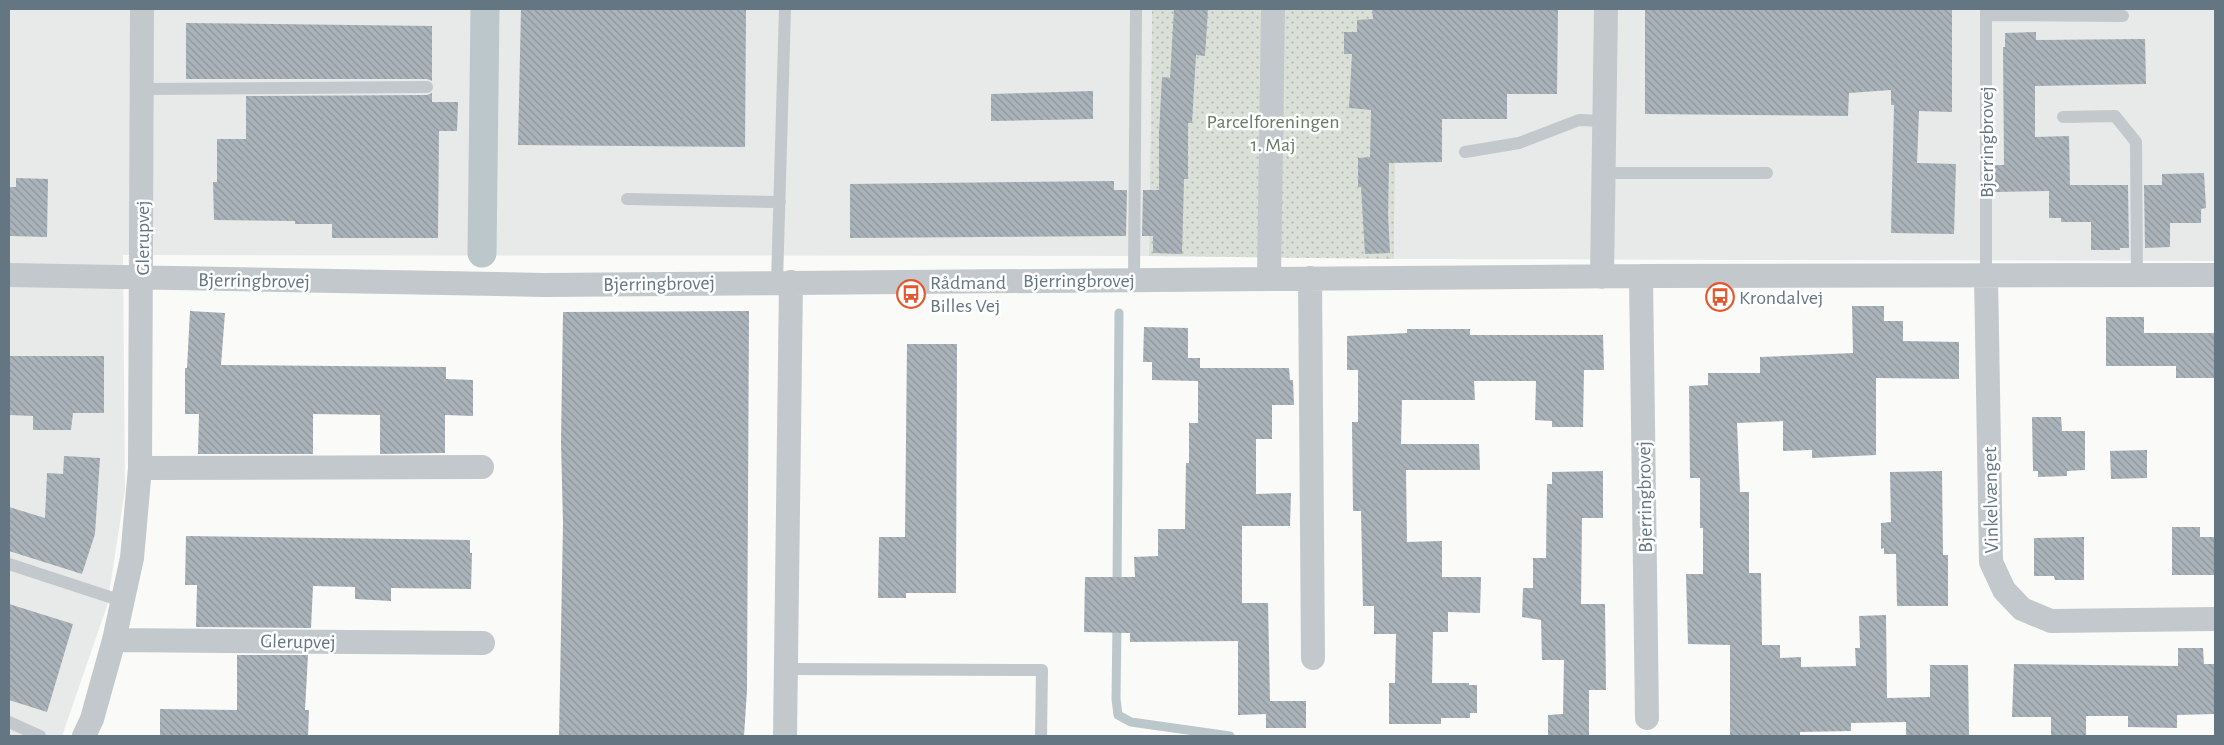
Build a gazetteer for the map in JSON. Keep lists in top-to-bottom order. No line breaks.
{"streets":{"street":["Bjerringbrovej","Glerupvej","Vinkelvænget"]},"crossings":[["Bjerringbrovej","Glerupvej"],["Bjerringbrovej","Vinkelvænget"]],"parks":["Parcelforeningen 1. Maj"],"places":{"bus stop":["Rådmand Billes Vej","Krondalvej"]}}
